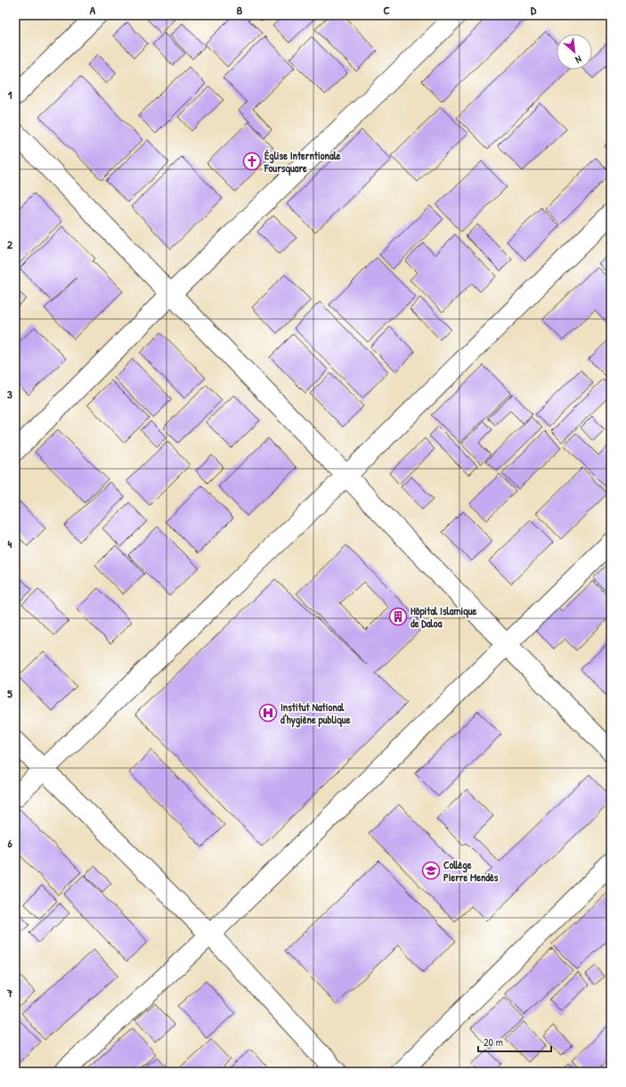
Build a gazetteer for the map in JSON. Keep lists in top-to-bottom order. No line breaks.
{"places":{"church":["Église Interntionale Foursquare"],"building":["Hôpital Islamique de Daloa"],"hospital":["Institut National d'hygiène publique"],"school or university":["Collège Pierre Mendès"]},"scale_bar":"20 m","north":"bottom right","grid":{"columns":["A","B","C","D"],"rows":["1","2","3","4","5","6","7"]}}
